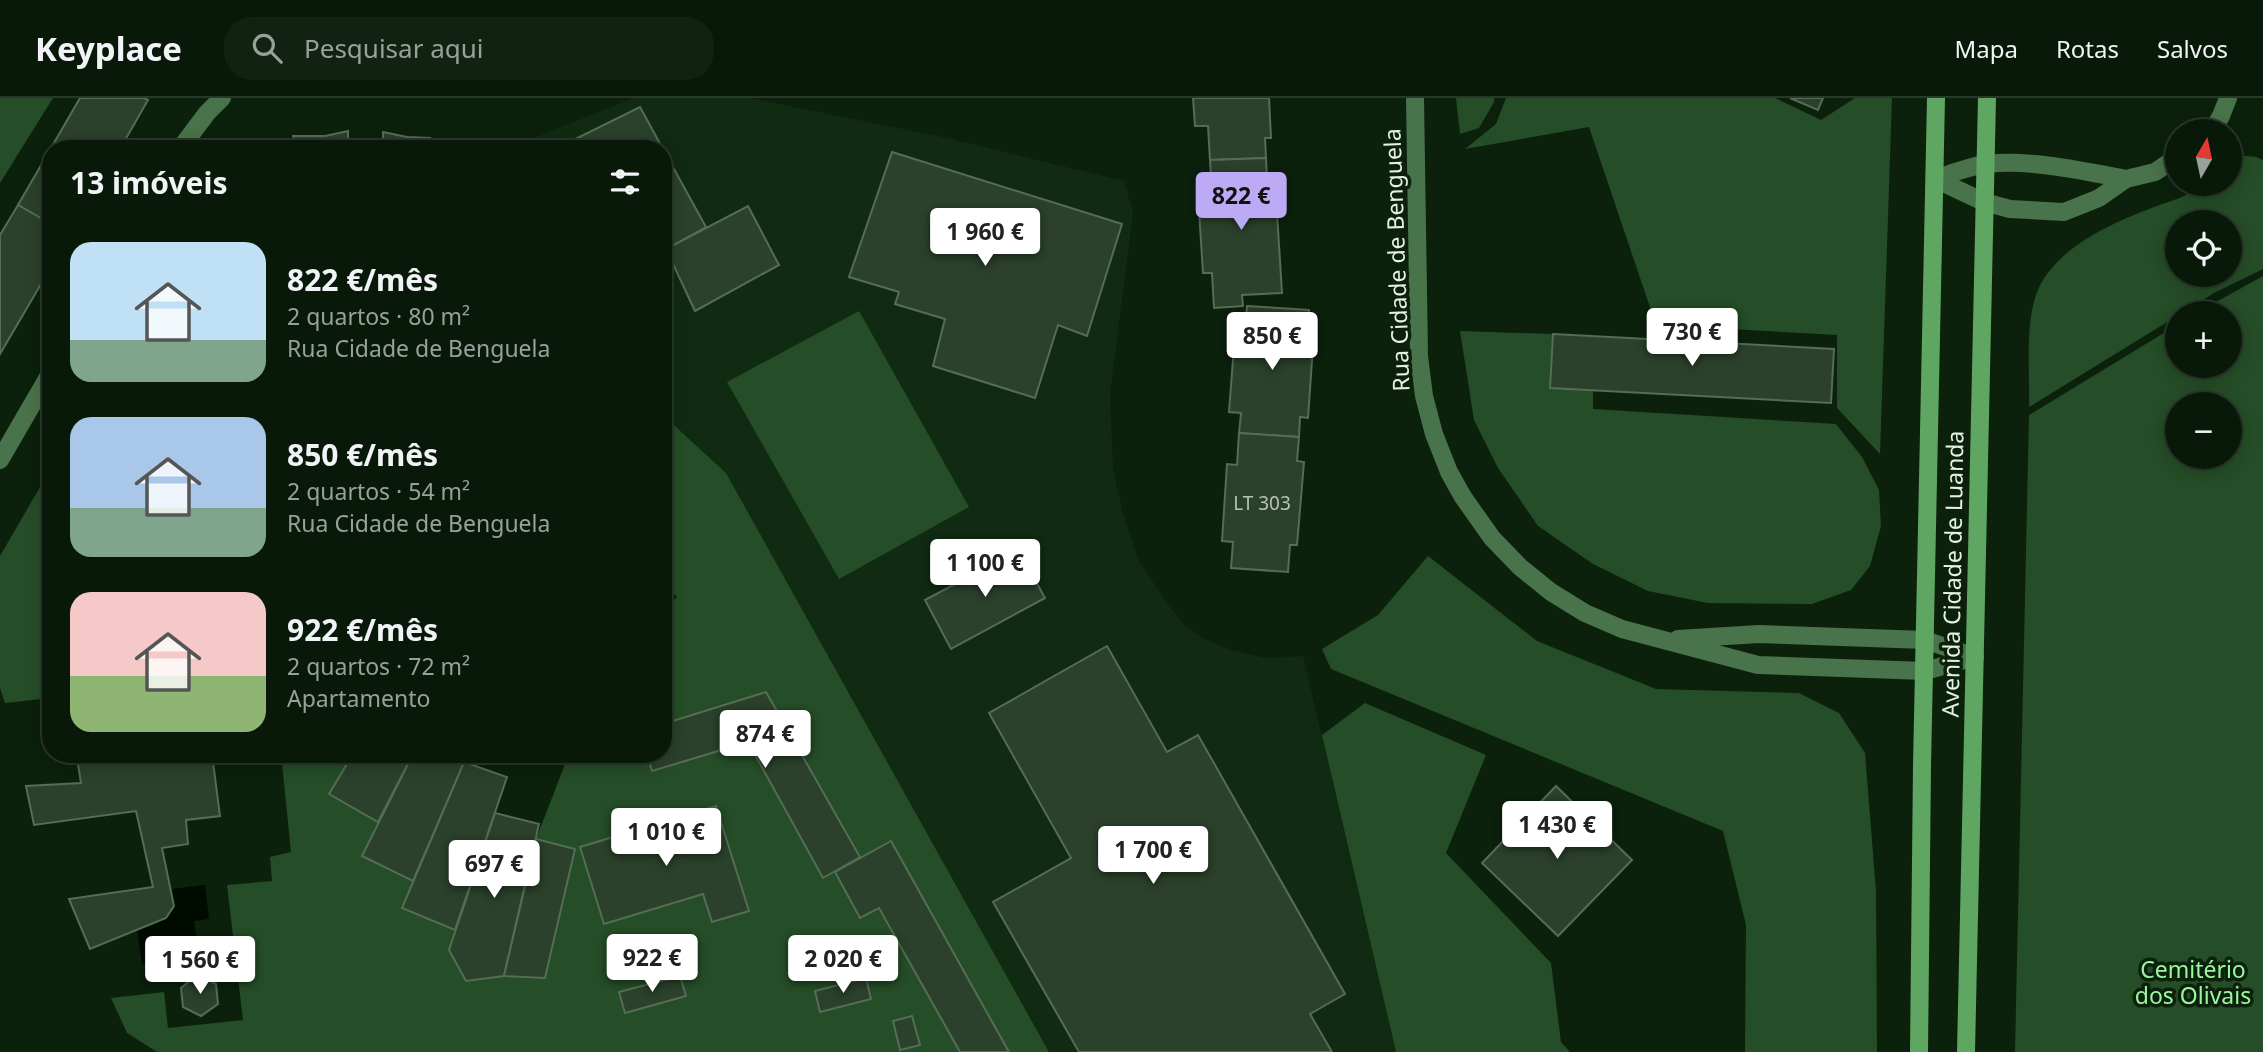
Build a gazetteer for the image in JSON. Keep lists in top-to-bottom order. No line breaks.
{"streets":{"main road":["Avenida Cidade de Luanda"],"street":["Rua Cidade de Benguela"]},"crossings":[["Rua Cidade de Benguela","Avenida Cidade de Luanda"]],"parks":["Cemitério dos Olivais"],"house_numbers":["LT 303"],"north":"top","page":{"header":"Keyplace","search":"Pesquisar aqui","nav":["Mapa","Rotas","Salvos"],"map_buttons":["+","−"],"heading":"13 imóveis","price":["822 €","1 960 €","730 €","850 €","1 100 €","874 €","1 430 €","1 010 €","1 700 €","697 €","922 €","2 020 €","1 560 €"],"list":[{"name":"822 €/mês","note":"2 quartos · 80 m² · Rua Cidade de Benguela"},{"name":"850 €/mês","note":"2 quartos · 54 m² · Rua Cidade de Benguela"},{"name":"922 €/mês","note":"2 quartos · 72 m² · Apartamento"}]}}
